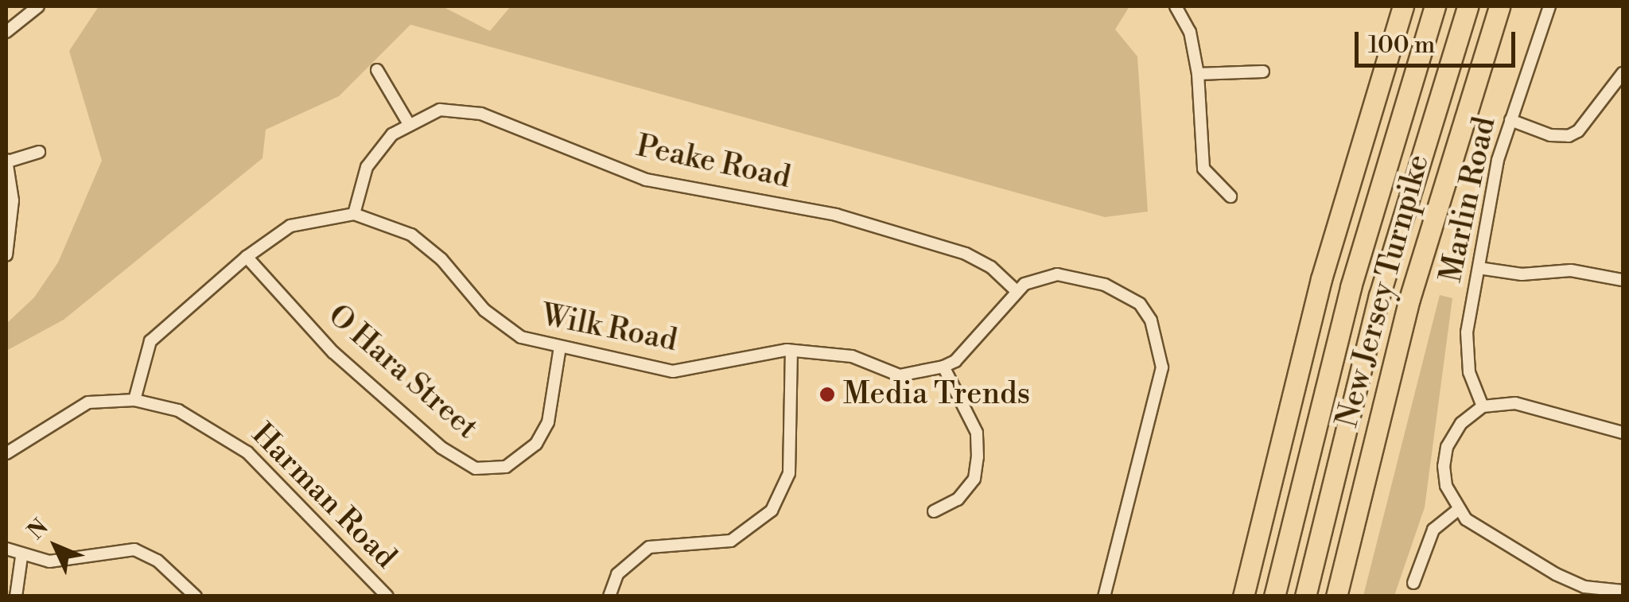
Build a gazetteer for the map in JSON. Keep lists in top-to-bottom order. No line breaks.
{"streets":{"highway":["New Jersey Turnpike"],"street":["Peake Road","Marlin Road","Wilk Road","O Hara Street","Harman Road"]},"crossings":[["Peake Road","Wilk Road"],["Wilk Road","O Hara Street"]],"places":["Media Trends"],"scale_bar":"100 m","north":"top left"}
